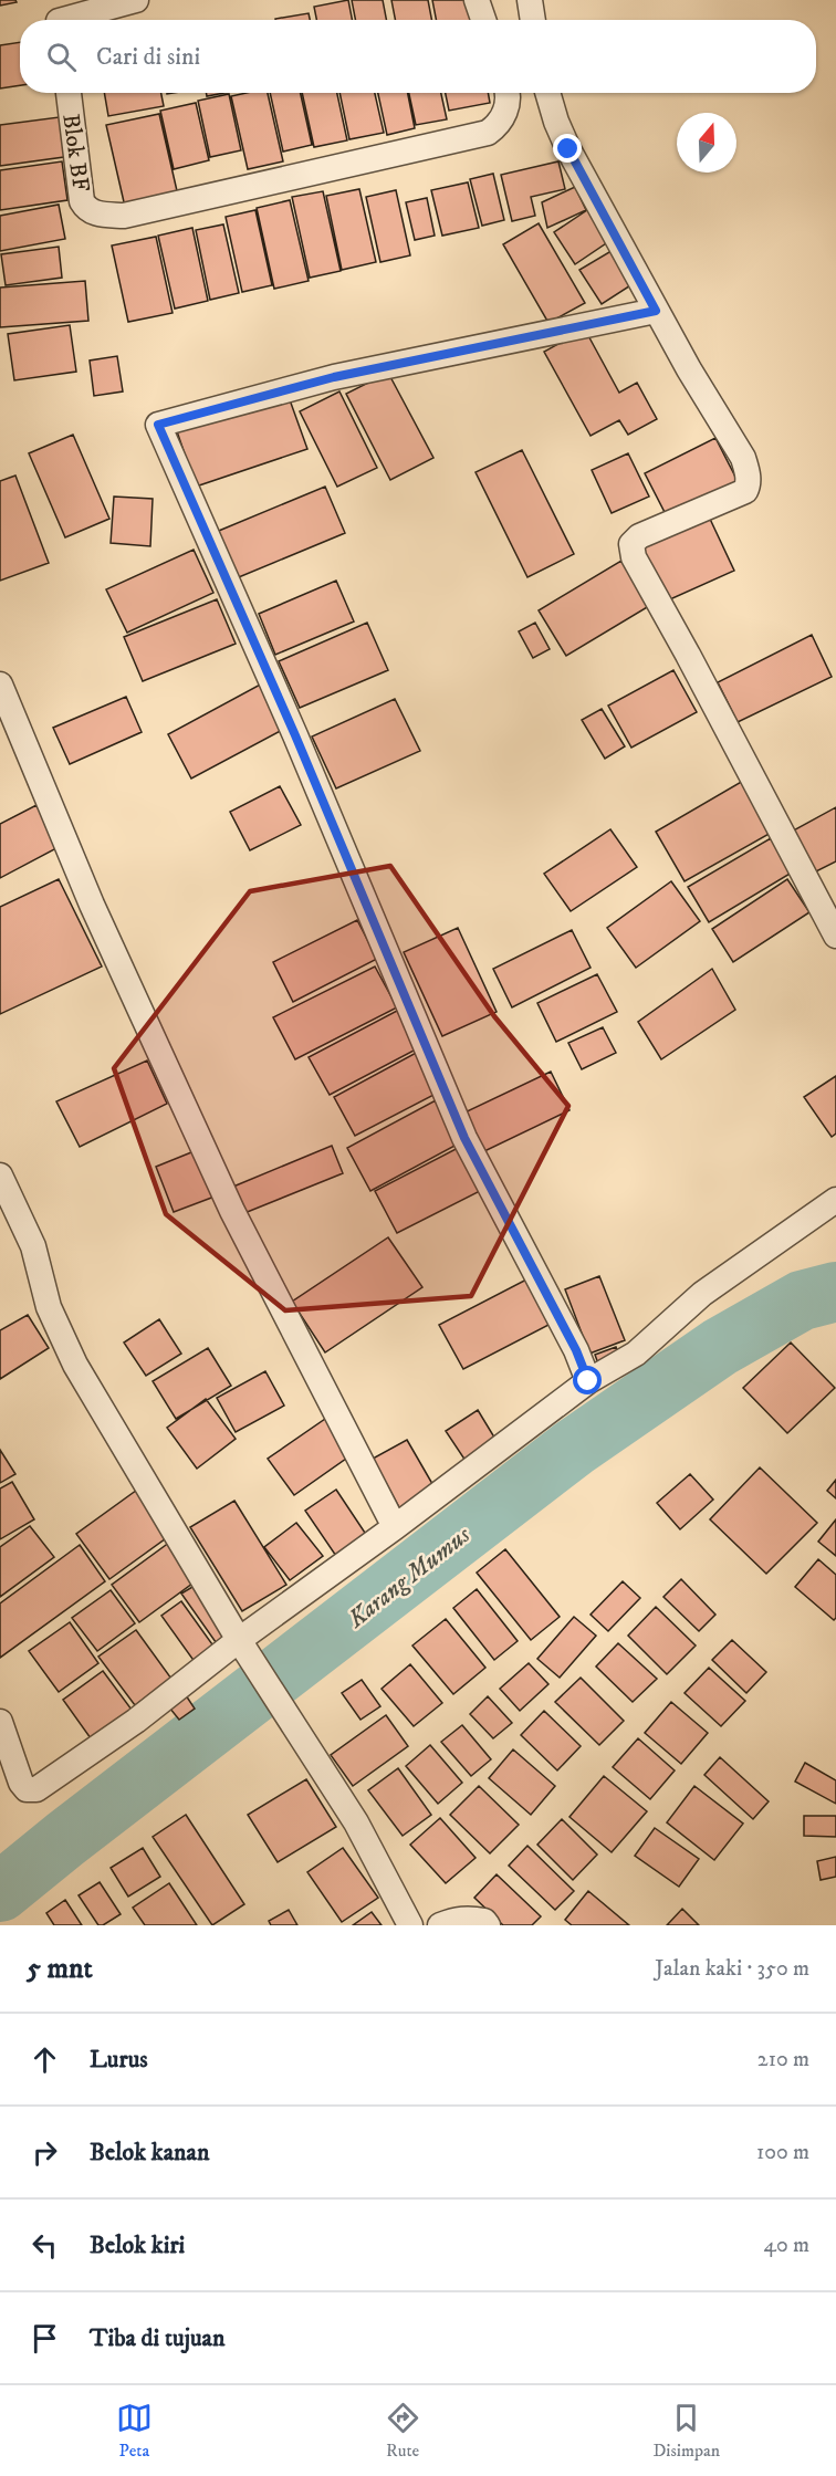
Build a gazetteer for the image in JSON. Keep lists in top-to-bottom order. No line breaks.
{"streets":{"street":["Blok BF"]},"water":["Karang Mumus"],"north":"top","page":{"search":"Cari di sini","heading":["5 mnt","Jalan kaki · 350 m"],"list":[["Lurus","210 m"],["Belok kanan","100 m"],["Belok kiri","40 m"],"Tiba di tujuan"],"nav":["Peta","Rute","Disimpan"]}}
